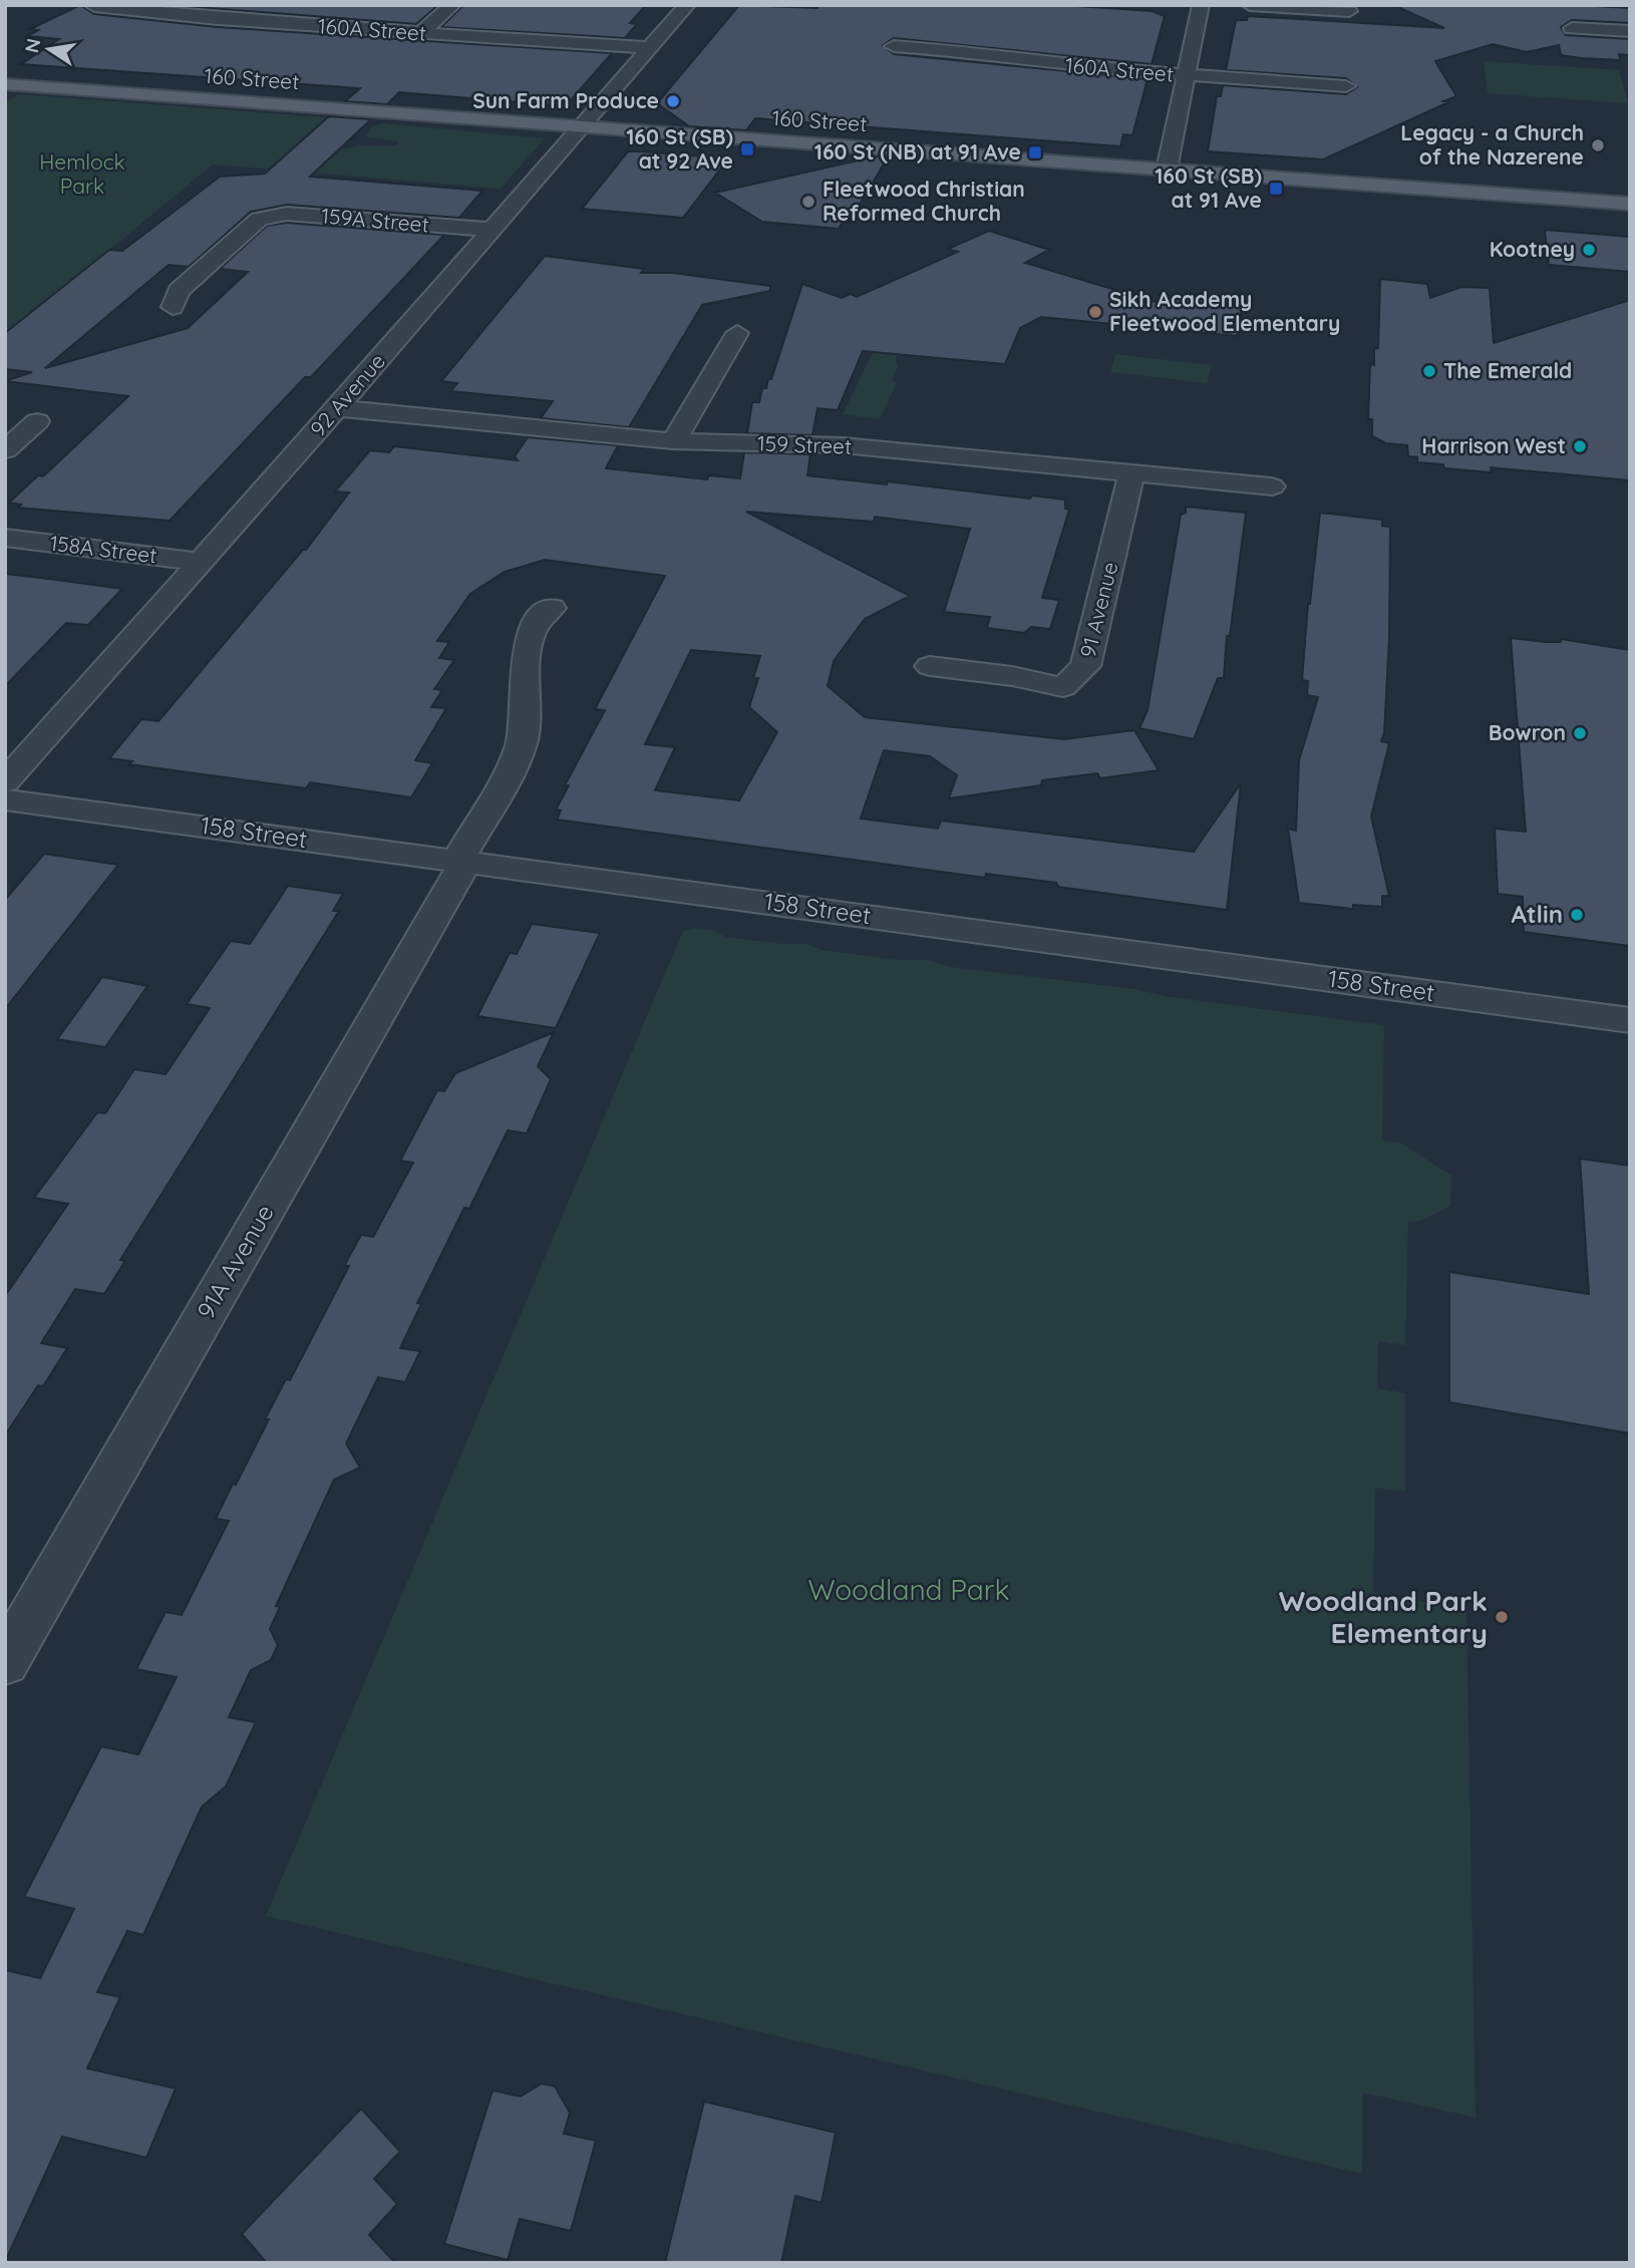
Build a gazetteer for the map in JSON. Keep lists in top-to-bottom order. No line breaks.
{"streets":{"main road":["160 Street"],"street":["160A Street","159A Street","92 Avenue","159 Street","158A Street","91 Avenue","158 Street","91A Avenue"]},"crossings":[["160A Street","92 Avenue"],["160 Street","92 Avenue"],["159A Street","92 Avenue"],["92 Avenue","159 Street"],["92 Avenue","158A Street"],["159 Street","91 Avenue"],["158 Street","91A Avenue"]],"parks":["Hemlock Park","Woodland Park"],"places":{"other":["Sun Farm Produce","Legacy - a Church of the Nazerene","Fleetwood Christian Reformed Church","Kootney","Sikh Academy Fleetwood Elementary","The Emerald","Harrison West","Bowron","Atlin","Woodland Park Elementary"],"transit":["160 St (SB) at 92 Ave","160 St (NB) at 91 Ave","160 St (SB) at 91 Ave"]},"north":"left"}
